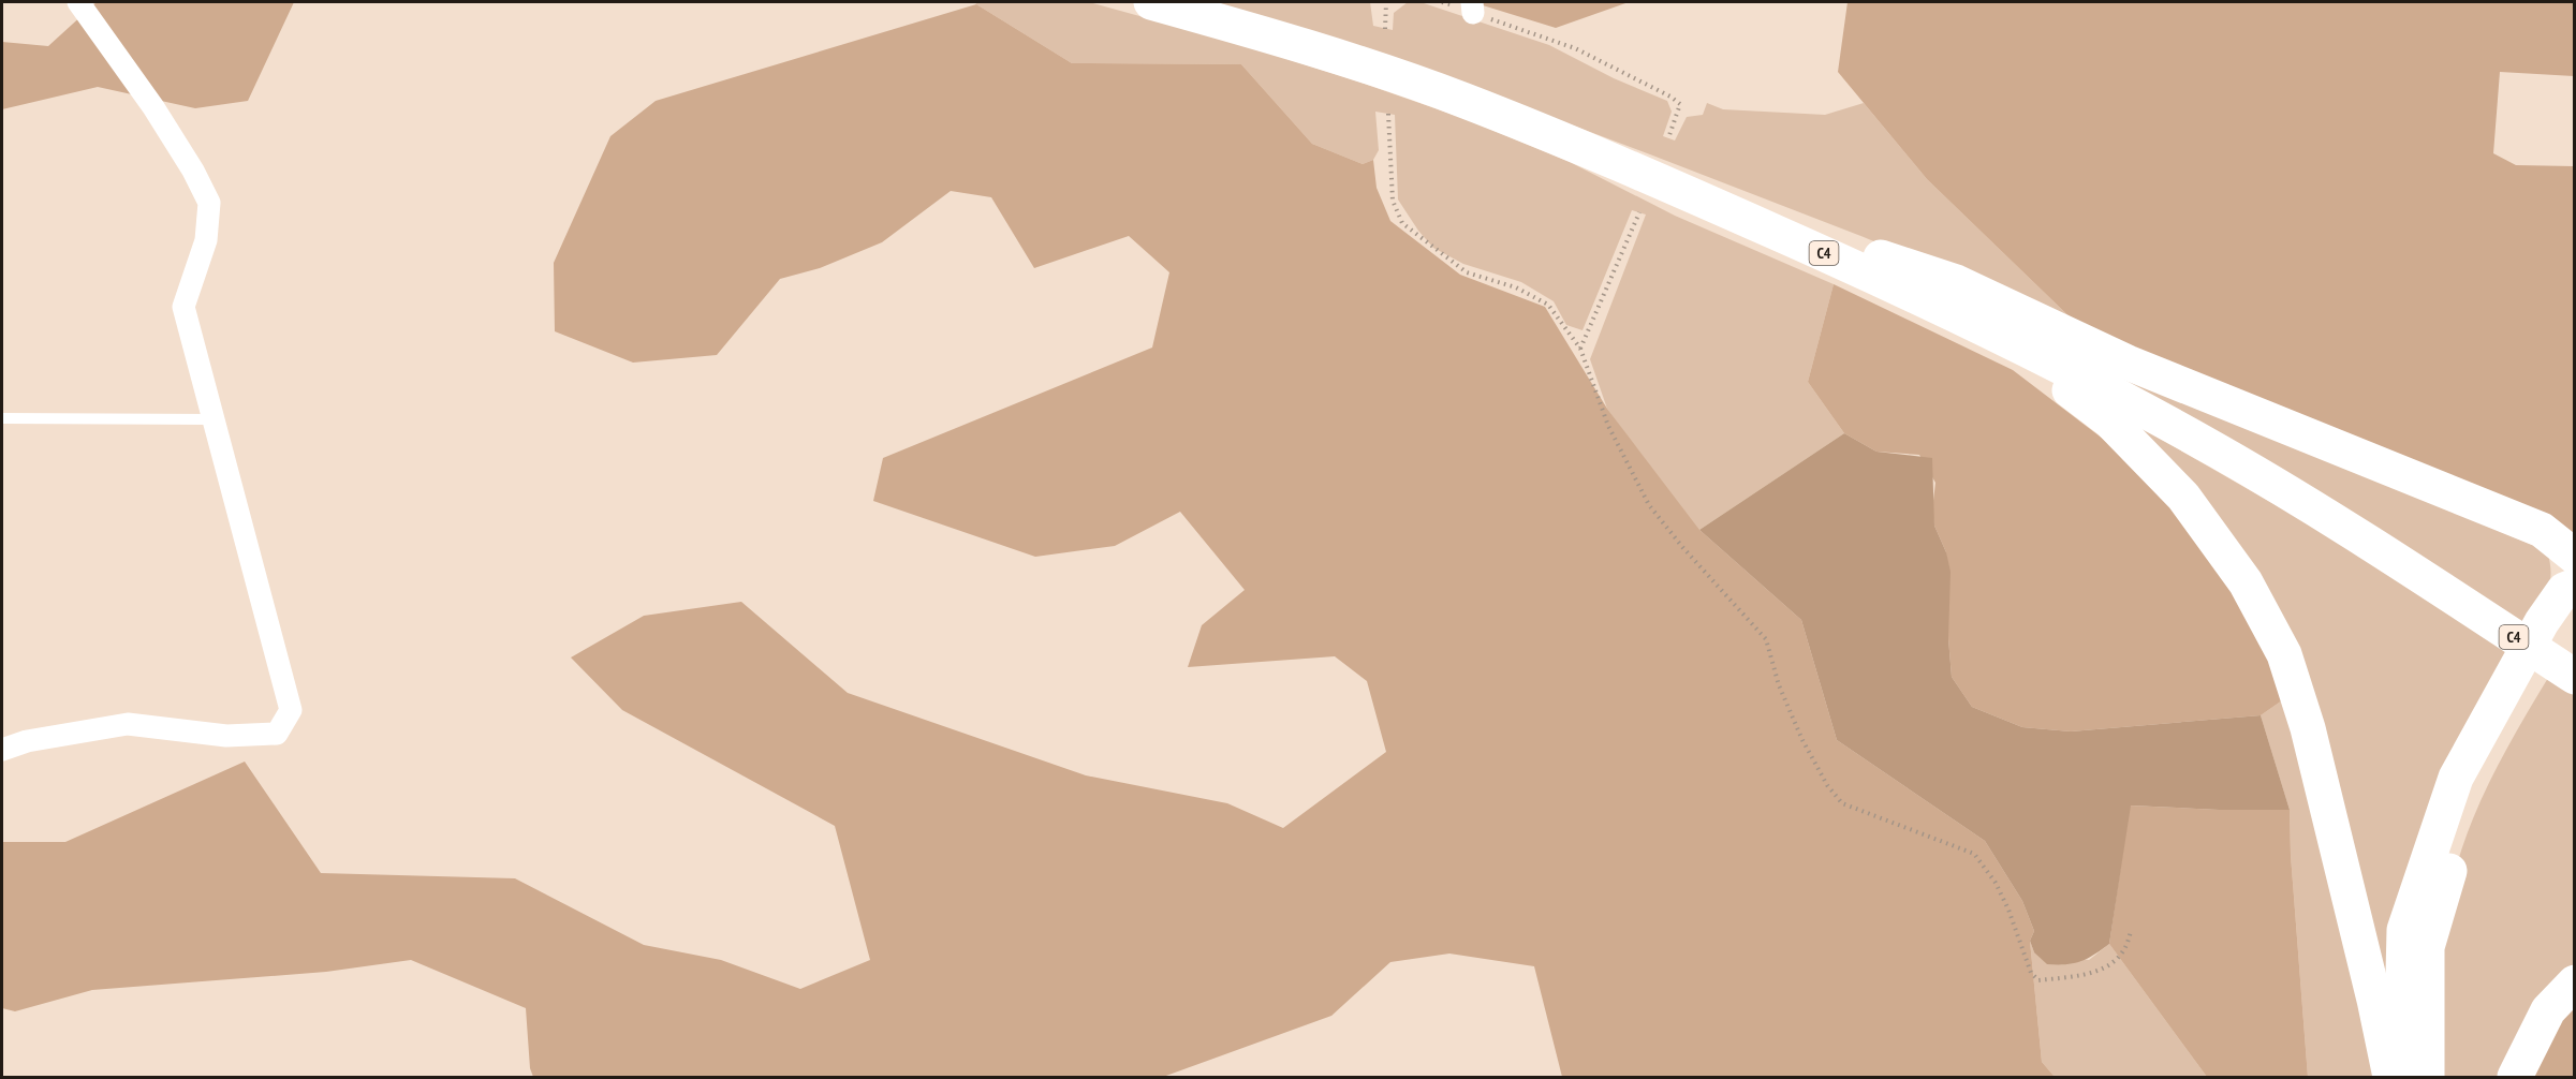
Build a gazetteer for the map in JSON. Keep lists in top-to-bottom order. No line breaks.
{"streets":{"highway":["C4"]}}
